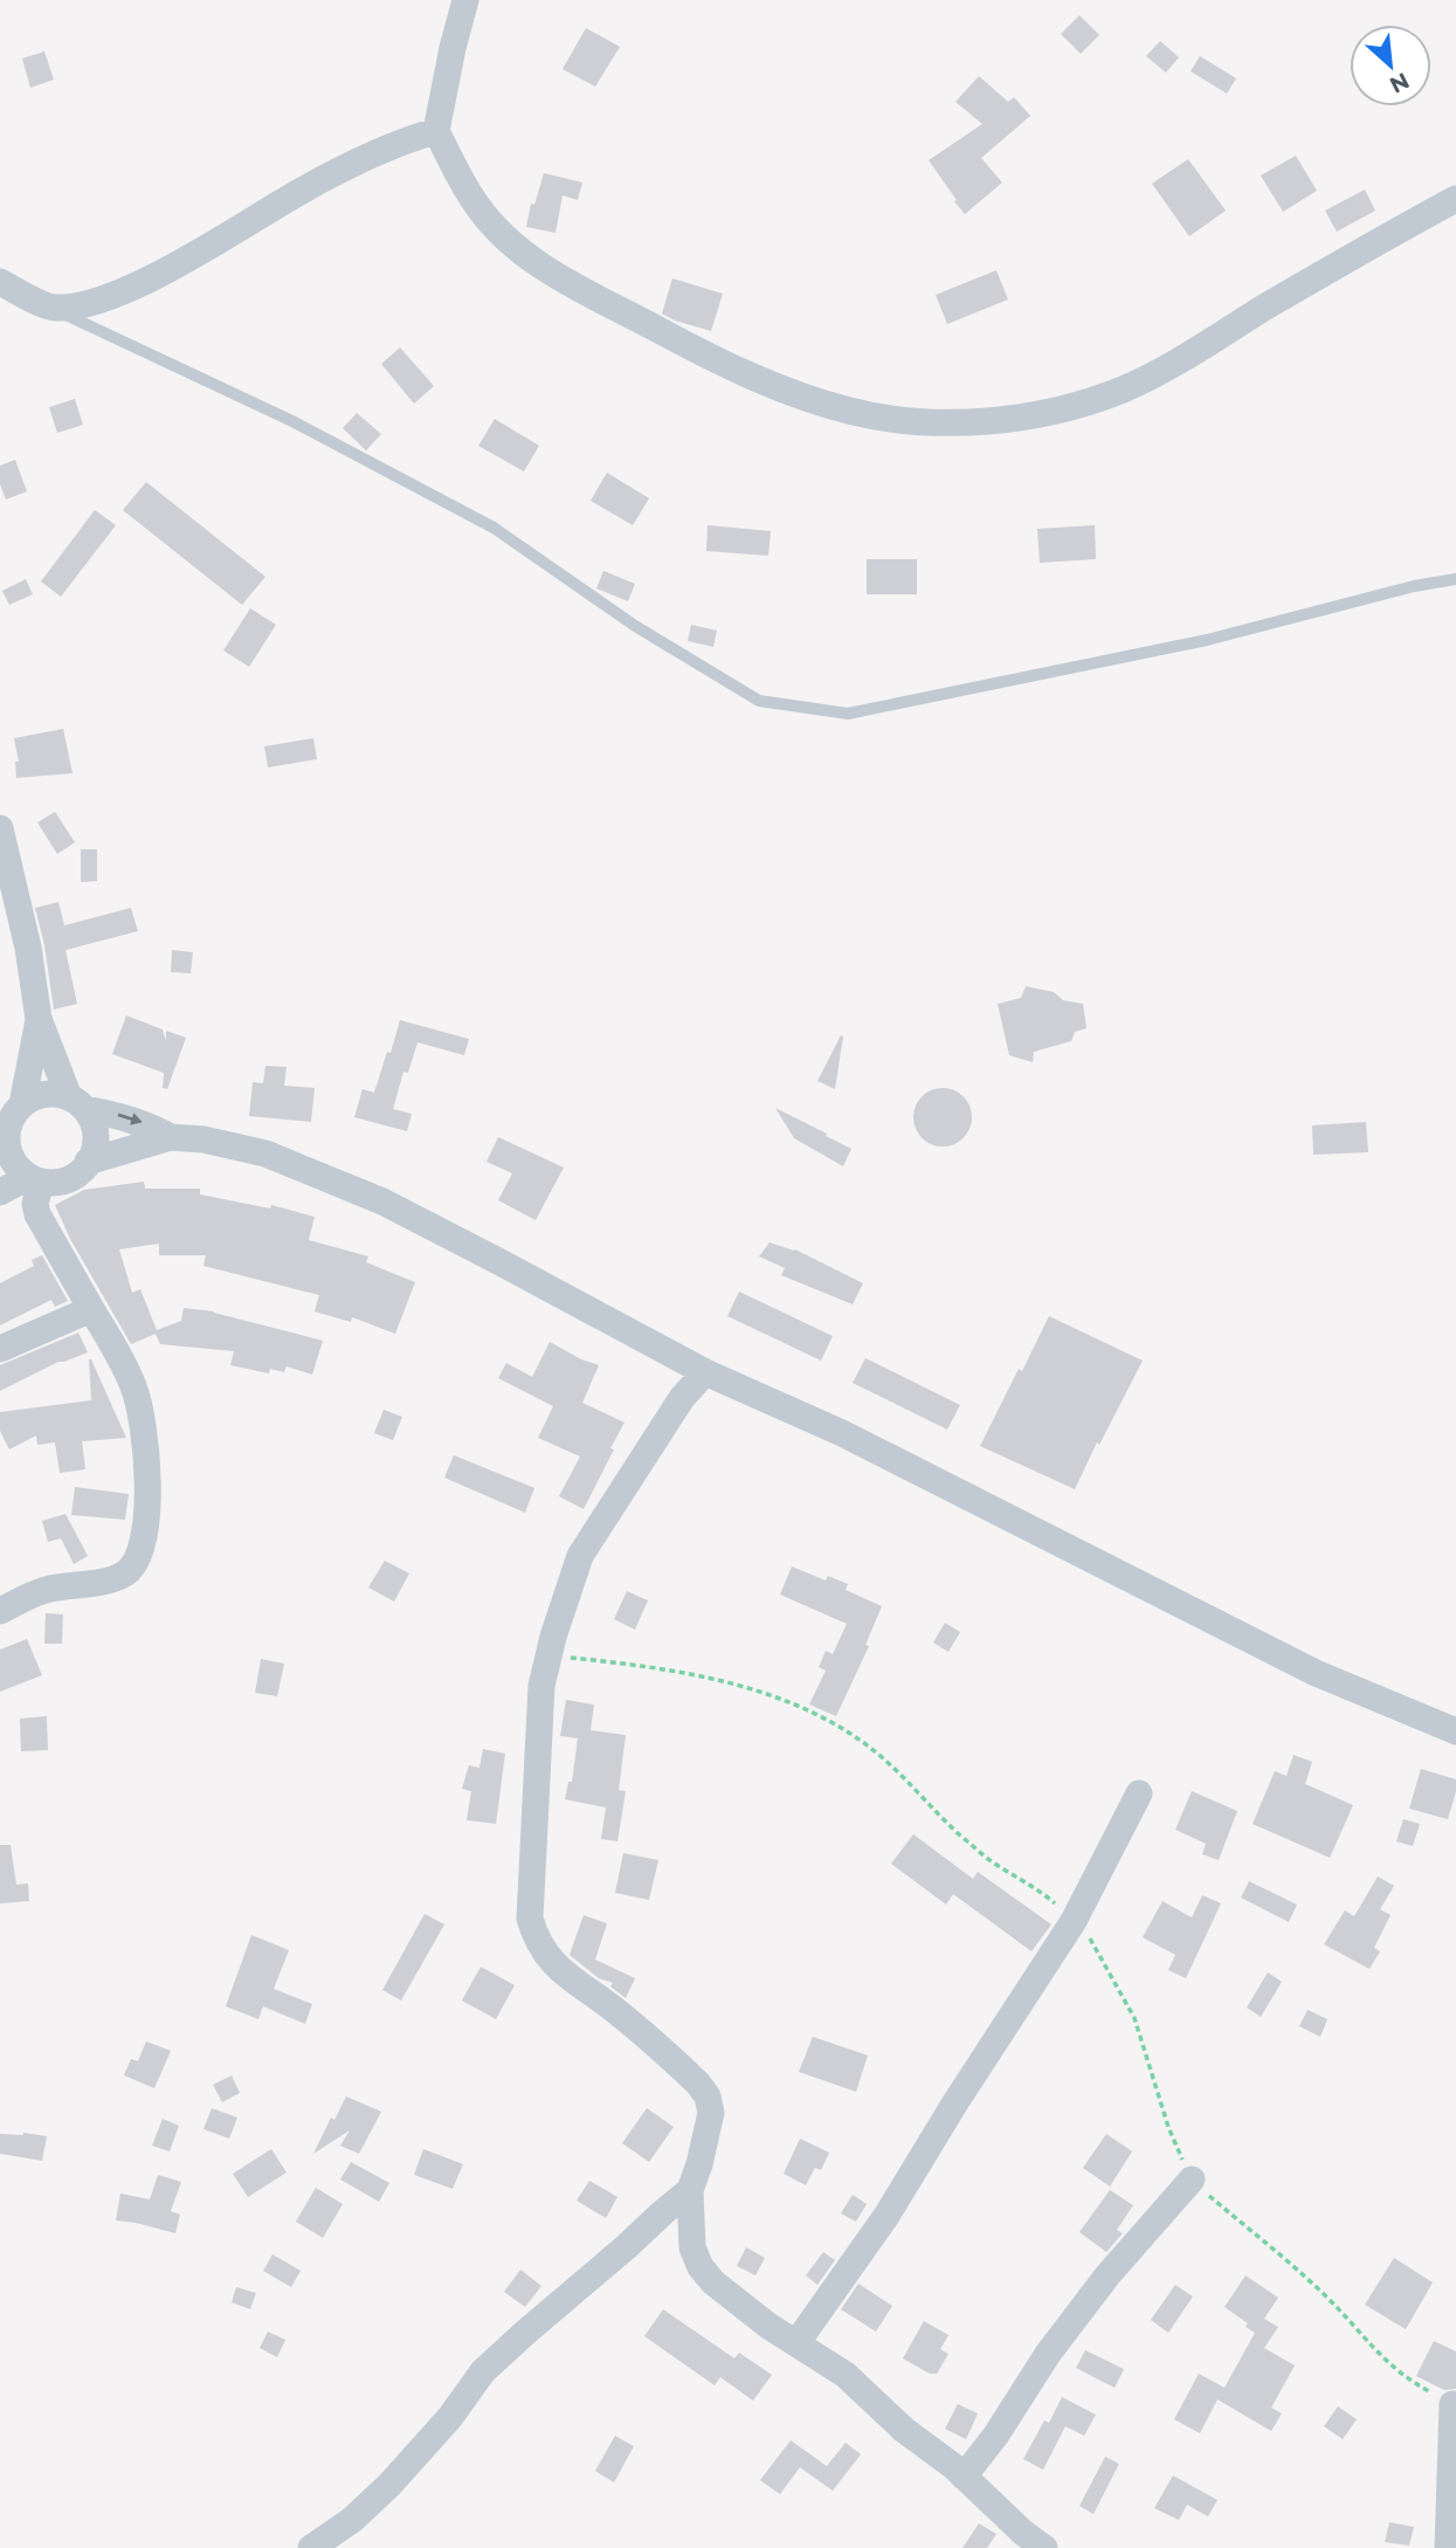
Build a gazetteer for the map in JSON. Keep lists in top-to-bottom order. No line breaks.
{"north":"bottom right"}
